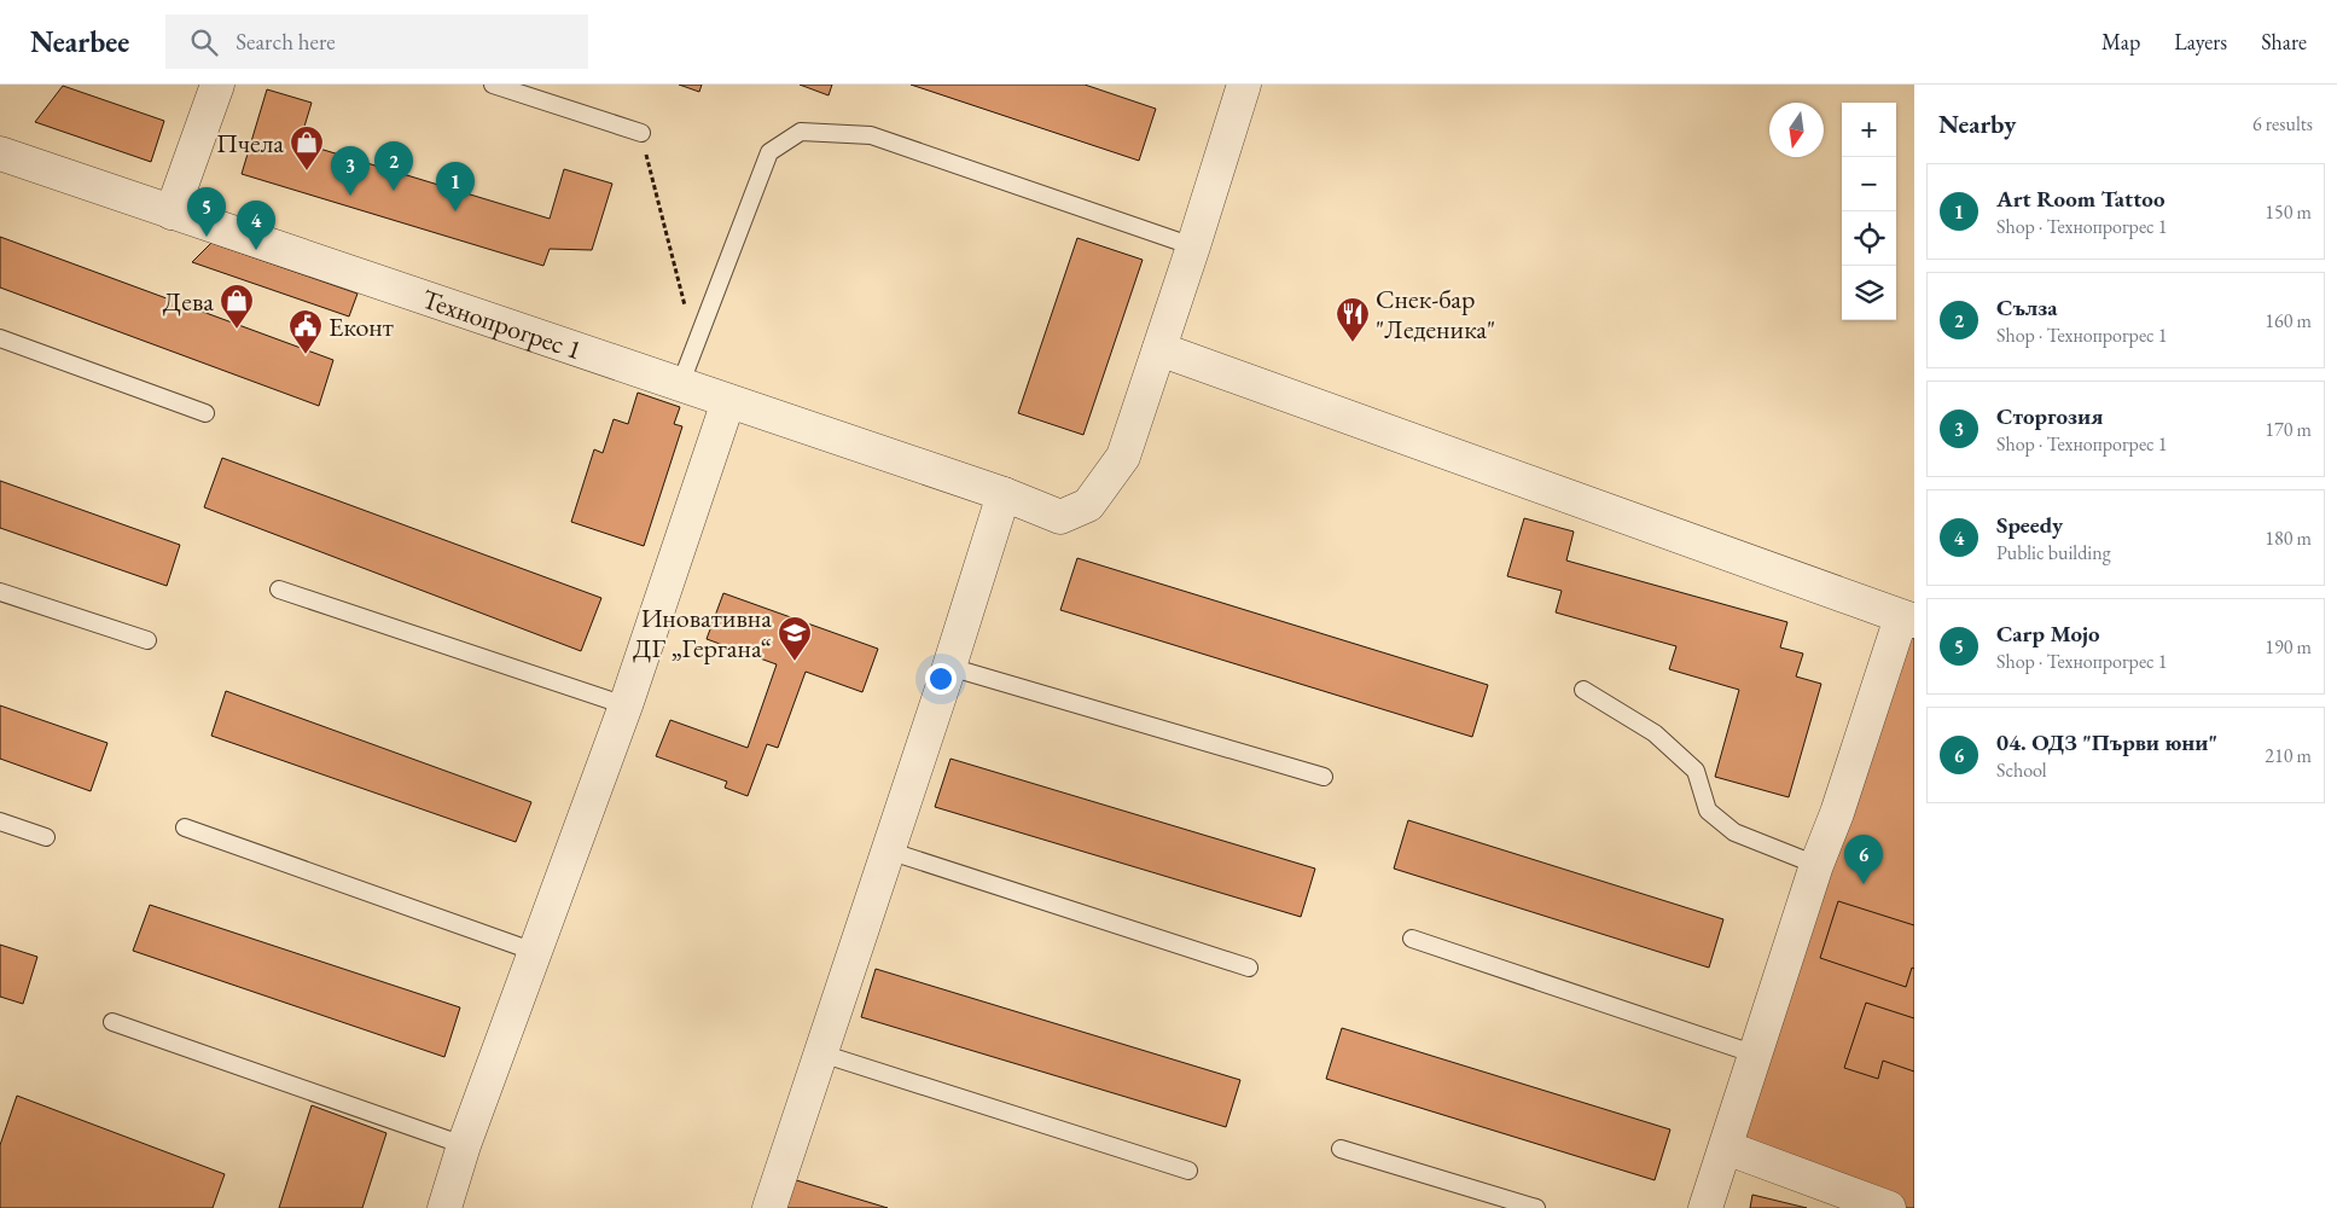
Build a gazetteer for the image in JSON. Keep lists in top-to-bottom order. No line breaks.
{"streets":{"street":["Технопрогрес 1"]},"places":{"shop":["Пчела","Дева"],"restaurant":["Снек-бар \"Леденика\""],"public building":["Еконт"],"school or university":["Иновативна ДГ „Гергана“"]},"north":"bottom","page":{"header":"Nearbee","search":"Search here","nav":["Map","Layers","Share"],"heading":["Nearby","6 results"],"map_buttons":["+","−"],"pins":["2","3","1","5","4","6"],"list":[{"mark":"1","name":"Art Room Tattoo","note":"Shop · Технопрогрес 1","value":"150 m"},{"mark":"2","name":"Сълза","note":"Shop · Технопрогрес 1","value":"160 m"},{"mark":"3","name":"Сторгозия","note":"Shop · Технопрогрес 1","value":"170 m"},{"mark":"4","name":"Speedy","note":"Public building","value":"180 m"},{"mark":"5","name":"Carp Mojo","note":"Shop · Технопрогрес 1","value":"190 m"},{"mark":"6","name":"04. ОДЗ \"Първи юни\"","note":"School","value":"210 m"}]}}
